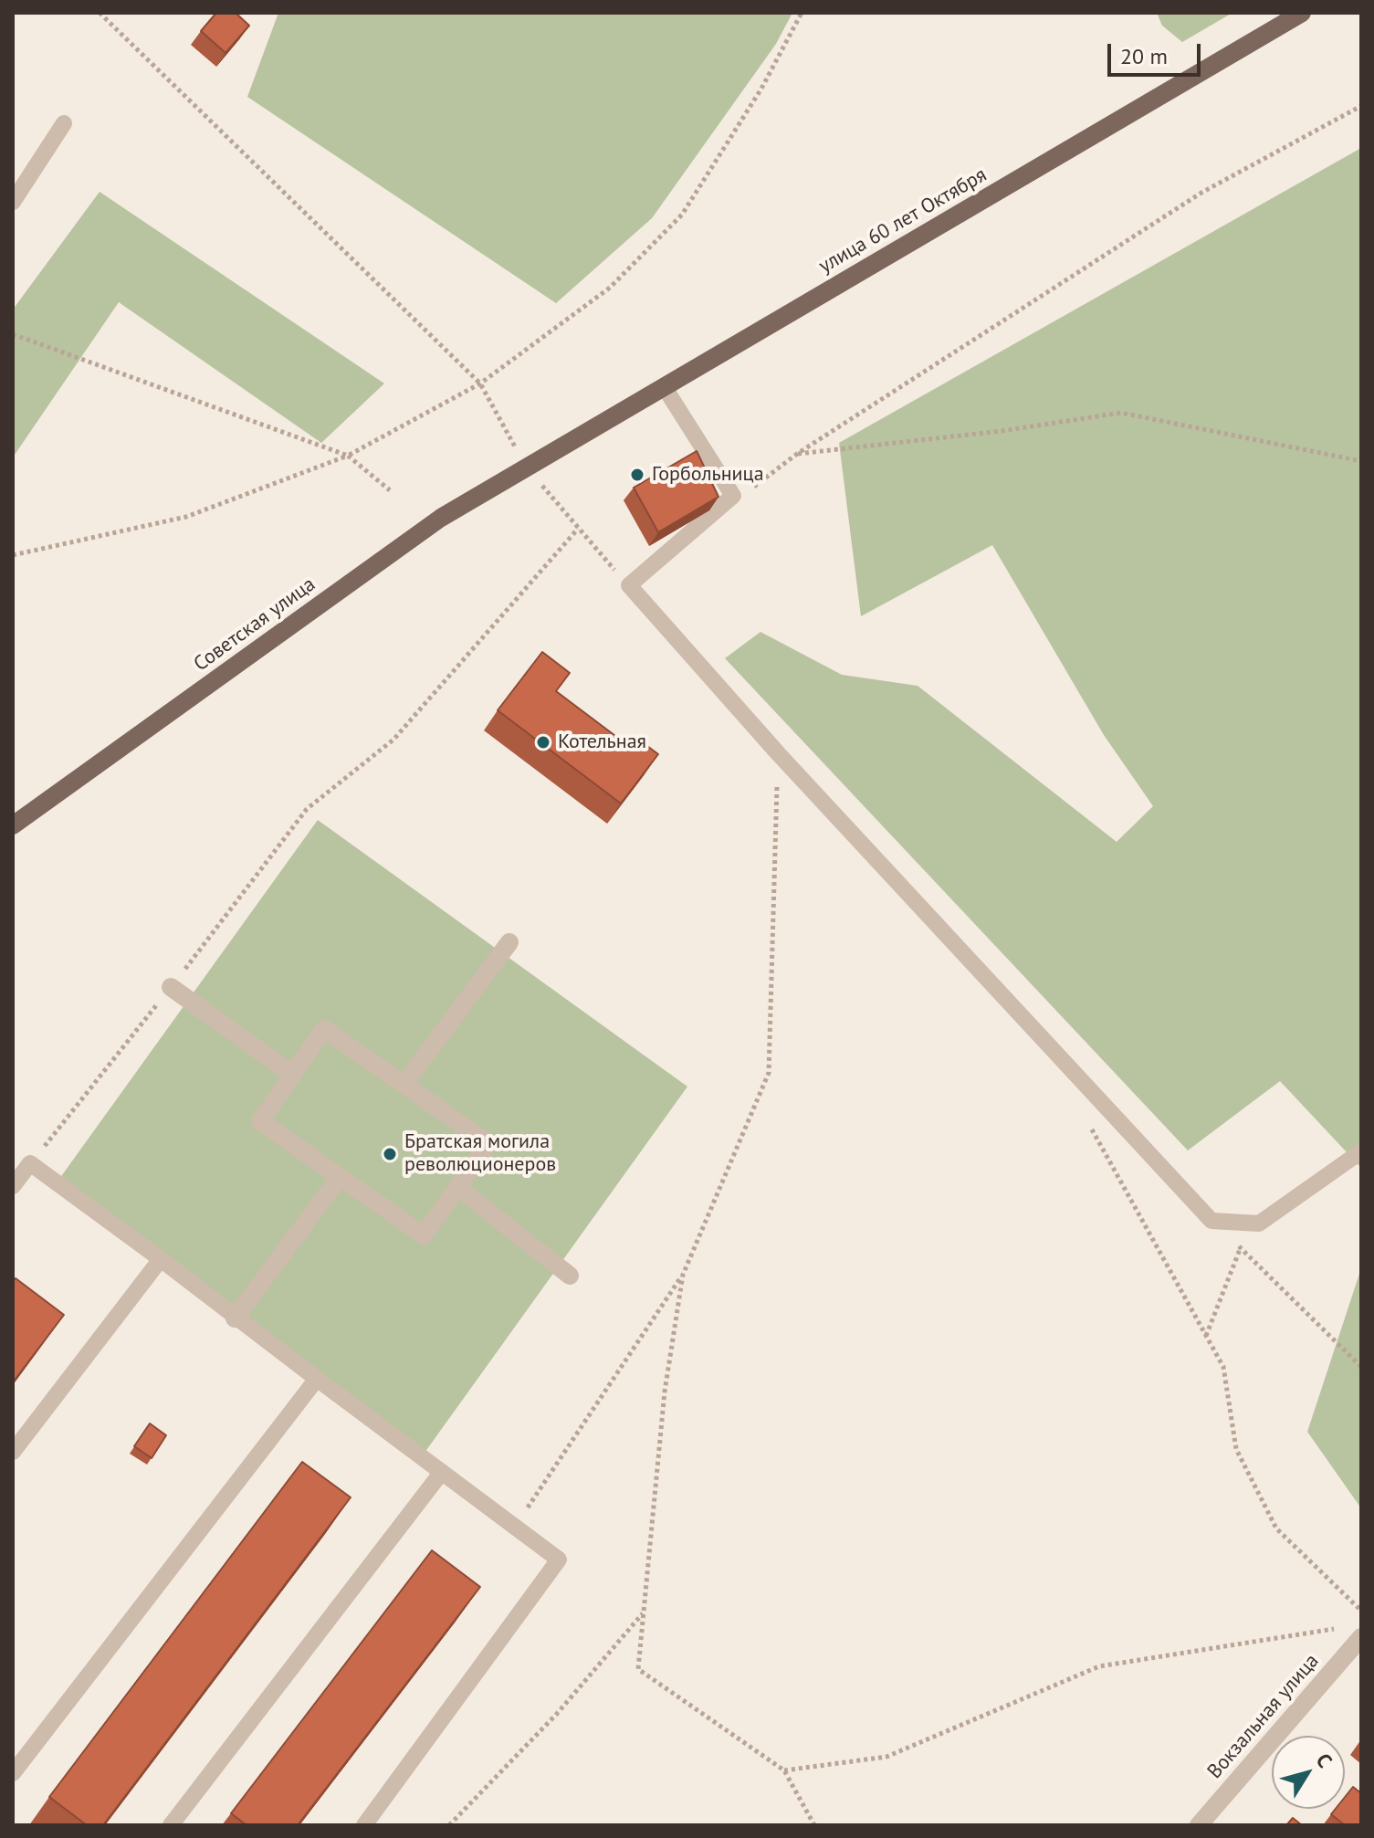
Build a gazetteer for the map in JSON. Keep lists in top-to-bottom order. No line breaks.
{"streets":{"main road":["улица 60 лет Октября","Советская улица"],"street":["Вокзальная улица"]},"crossings":[["улица 60 лет Октября","Советская улица"]],"places":["Горбольница","Котельная","Братская могила революционеров"],"scale_bar":"20 m","north":"top right"}
